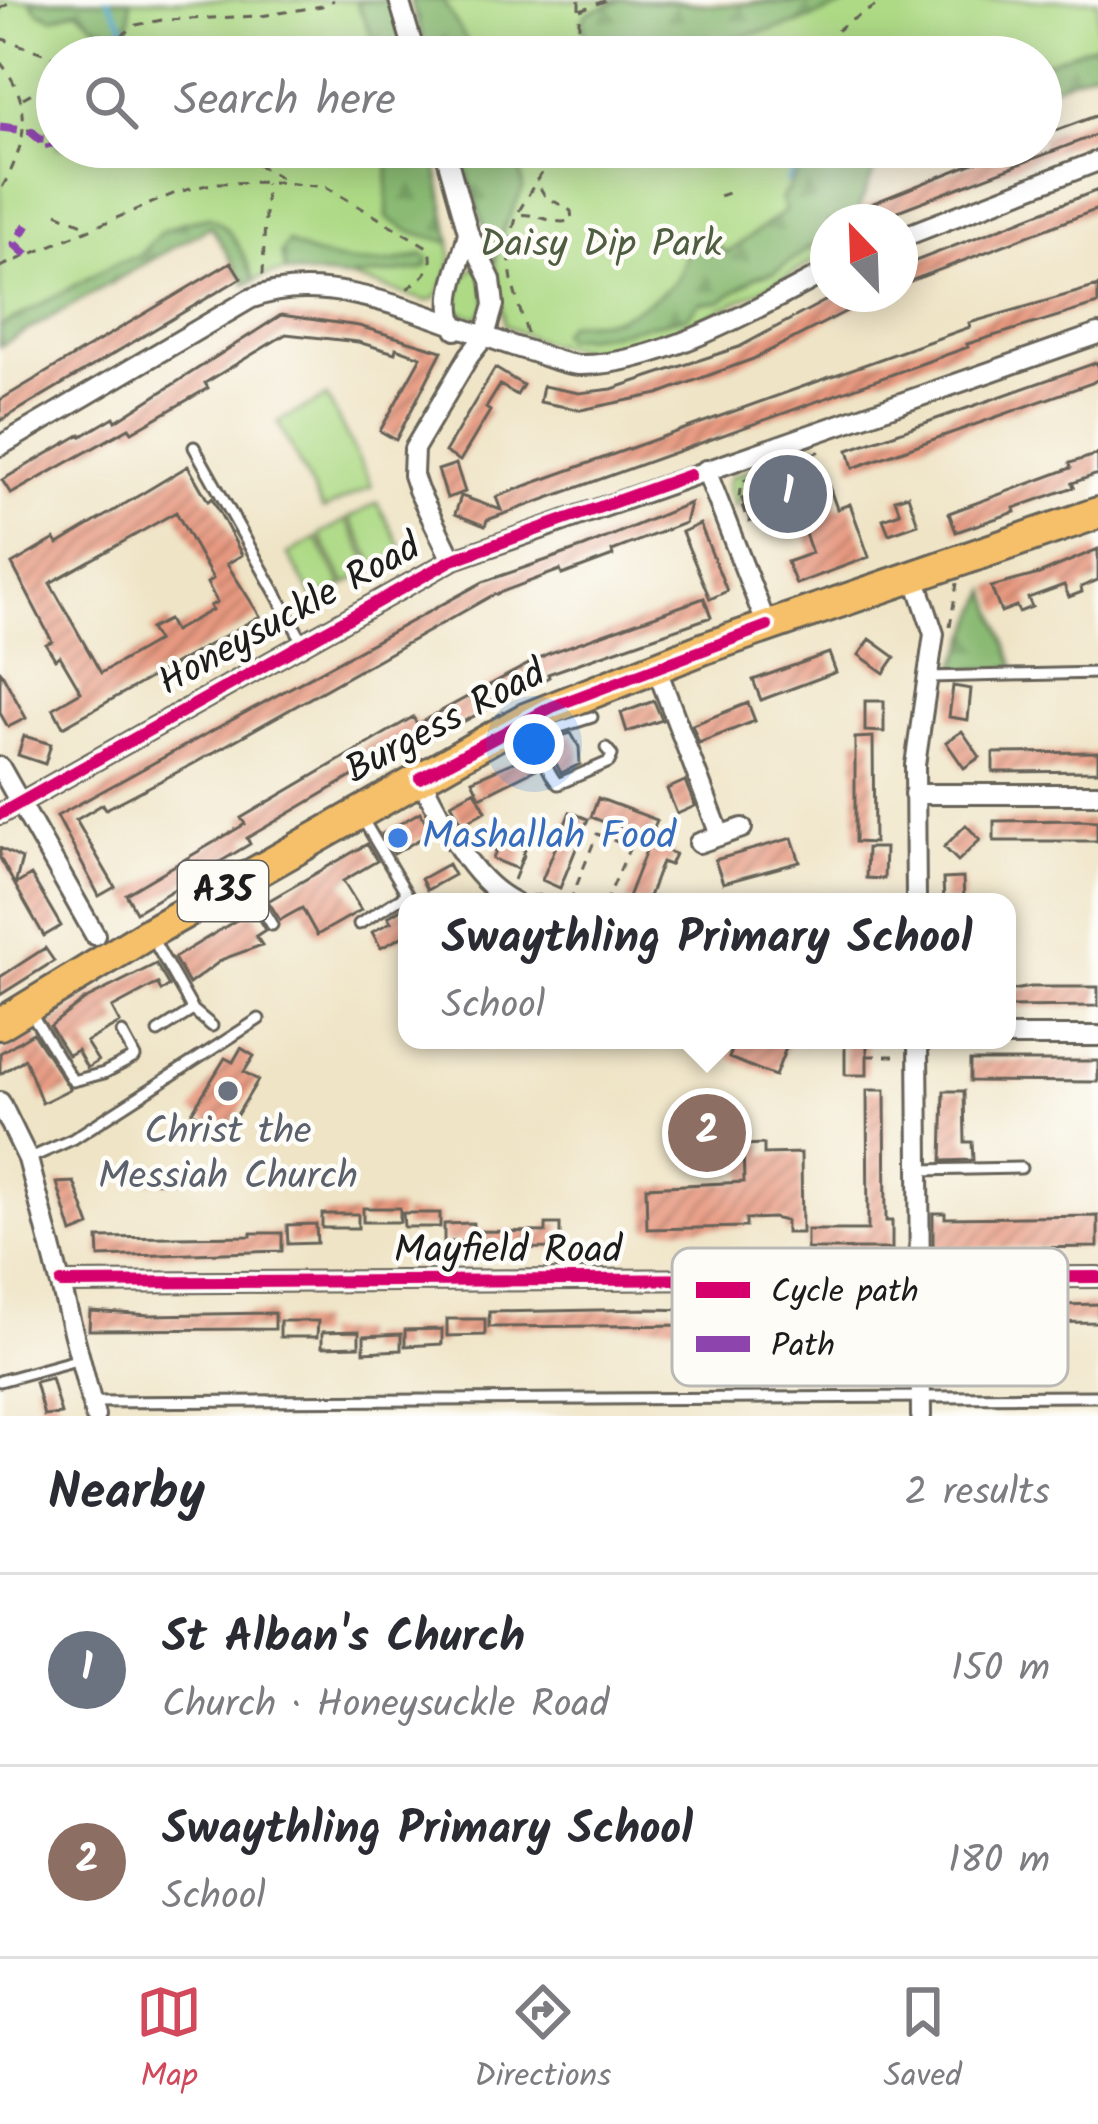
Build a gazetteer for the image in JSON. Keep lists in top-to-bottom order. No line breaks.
{"streets":{"main road":["Burgess Road","A35"],"street":["Honeysuckle Road","Mayfield Road"]},"parks":["Daisy Dip Park"],"places":["Mashallah Food","Christ the Messiah Church"],"legend":["Cycle path","Path"],"north":"top left","page":{"search":"Search here","pins":["1","2"],"popup":["Swaythling Primary School","School"],"heading":["Nearby","2 results"],"list":[{"mark":"1","name":"St Alban's Church","note":"Church · Honeysuckle Road","value":"150 m"},{"mark":"2","name":"Swaythling Primary School","note":"School","value":"180 m"}],"nav":["Map","Directions","Saved"]}}
